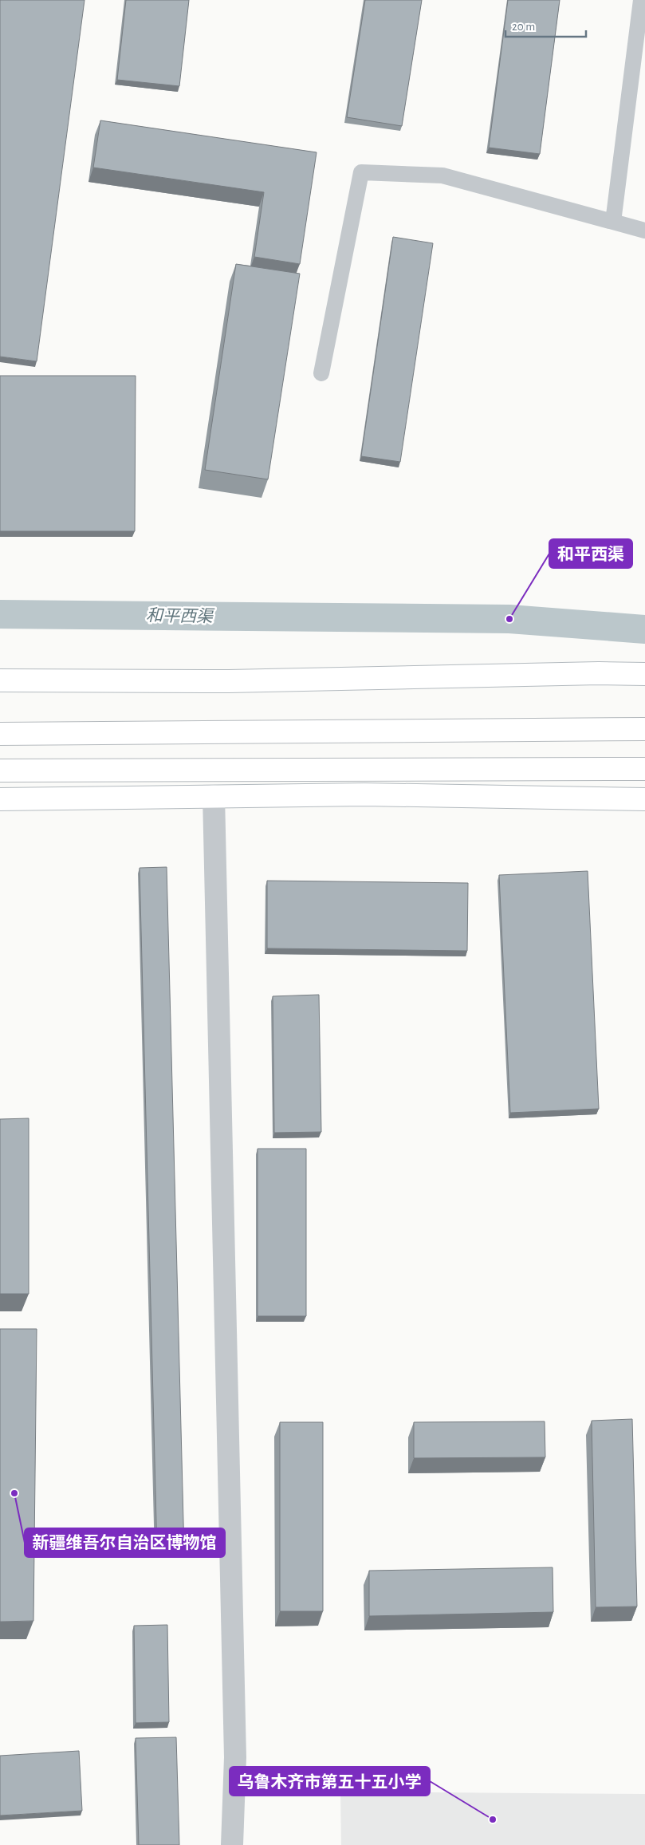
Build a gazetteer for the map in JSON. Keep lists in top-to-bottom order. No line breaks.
{"water":["和平西渠"],"places":["和平西渠","新疆维吾尔自治区博物馆","乌鲁木齐市第五十五小学"],"scale_bar":"20 m"}
